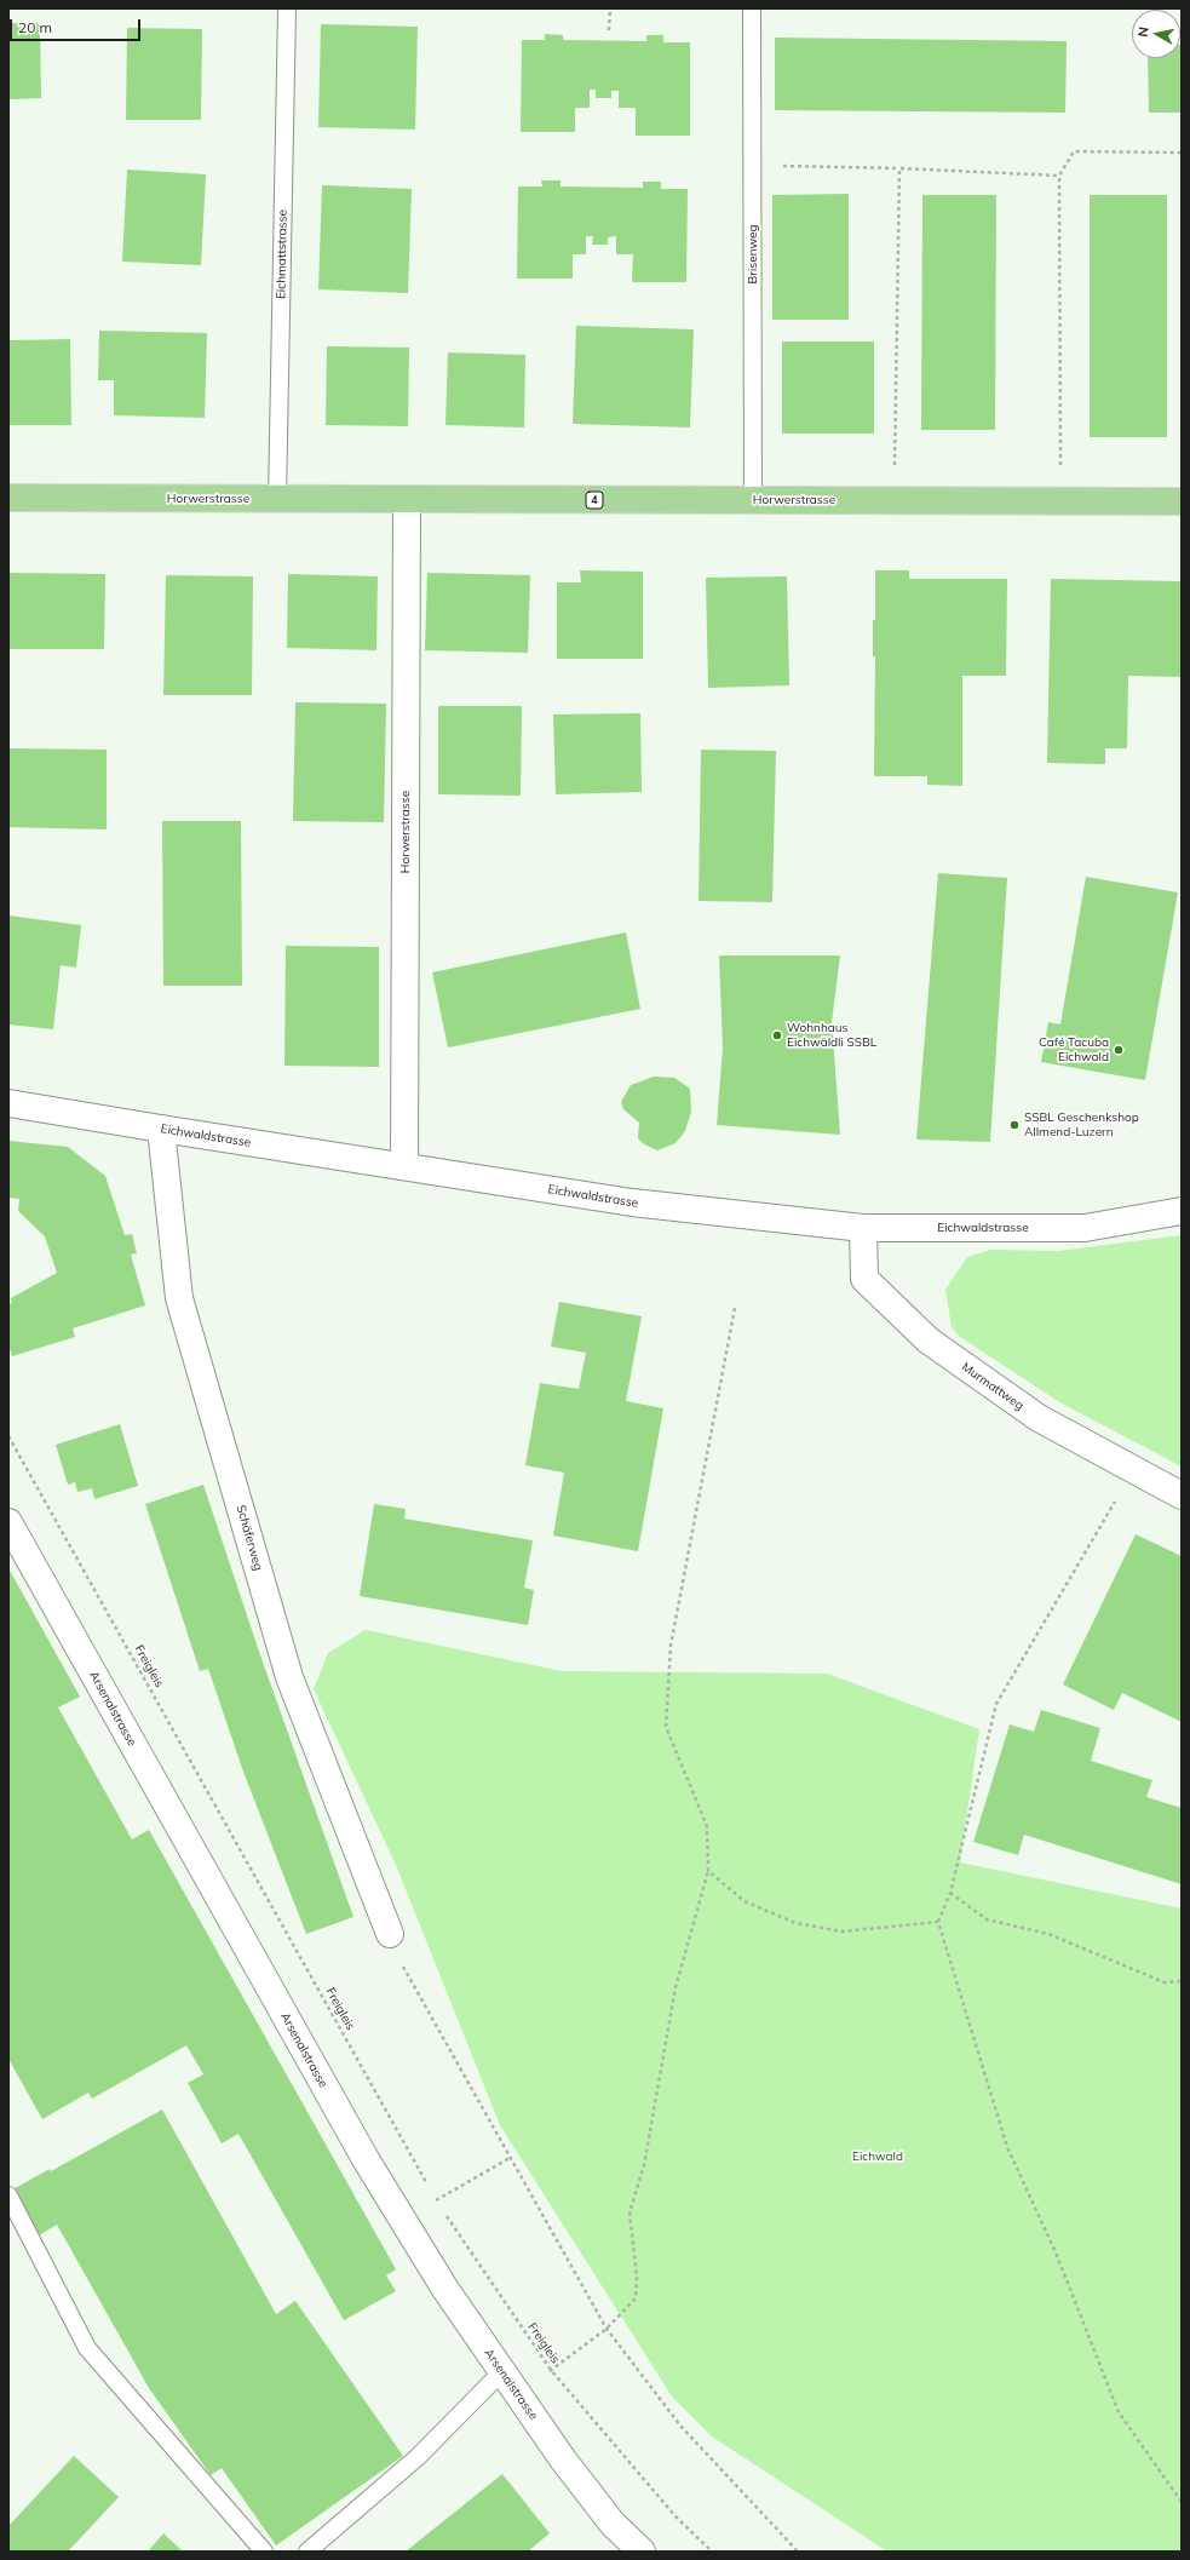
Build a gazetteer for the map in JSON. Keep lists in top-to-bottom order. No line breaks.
{"streets":{"main road":["Horwerstrasse","4"],"street":["Eichwaldstrasse","Murmattweg","Schäferweg","Arsenalstrasse"],"lane":["Eichmattstrasse","Brisenweg"],"path":["Freigleis"]},"crossings":[["Eichmattstrasse","Horwerstrasse"],["Brisenweg","Horwerstrasse"],["Horwerstrasse","Eichwaldstrasse"],["Eichwaldstrasse","Murmattweg"],["Eichwaldstrasse","Schäferweg"]],"parks":["Eichwald"],"places":["Wohnhaus Eichwäldli SSBL","Café Tacuba Eichwald","SSBL Geschenkshop Allmend-Luzern"],"scale_bar":"20 m","north":"left"}
